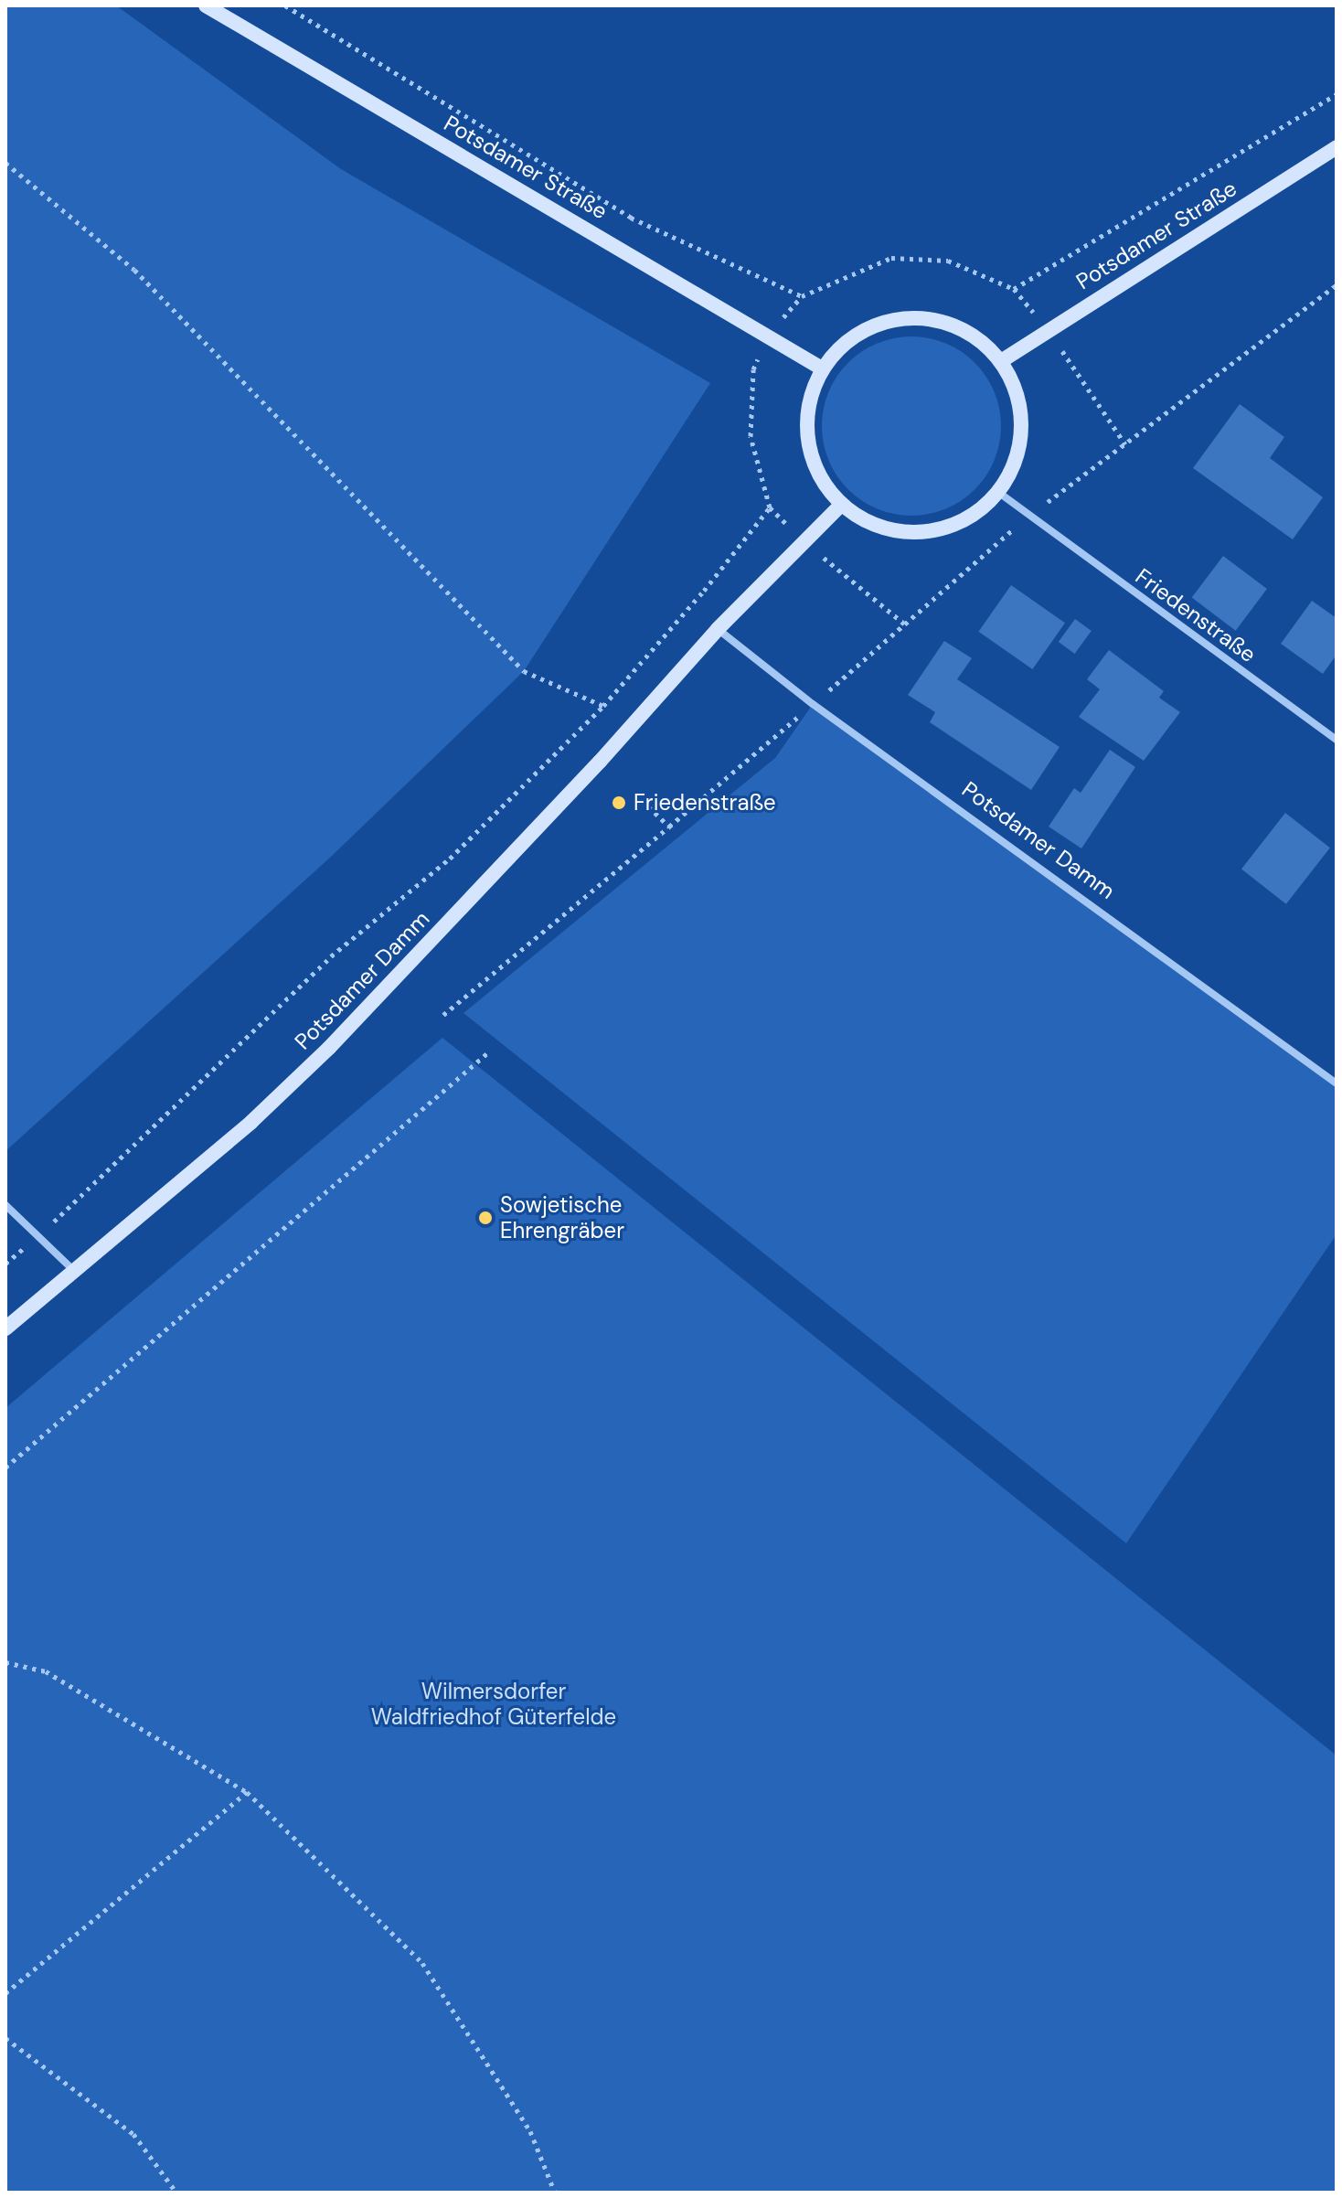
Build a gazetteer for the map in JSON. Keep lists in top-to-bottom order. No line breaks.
{"streets":{"street":["Potsdamer Straße","Friedenstraße","Potsdamer Damm"]},"crossings":[["Potsdamer Straße","Friedenstraße"],["Potsdamer Straße","Potsdamer Damm"],["Friedenstraße","Potsdamer Damm"]],"parks":["Wilmersdorfer Waldfriedhof Güterfelde"],"places":["Friedenstraße","Sowjetische Ehrengräber"]}
